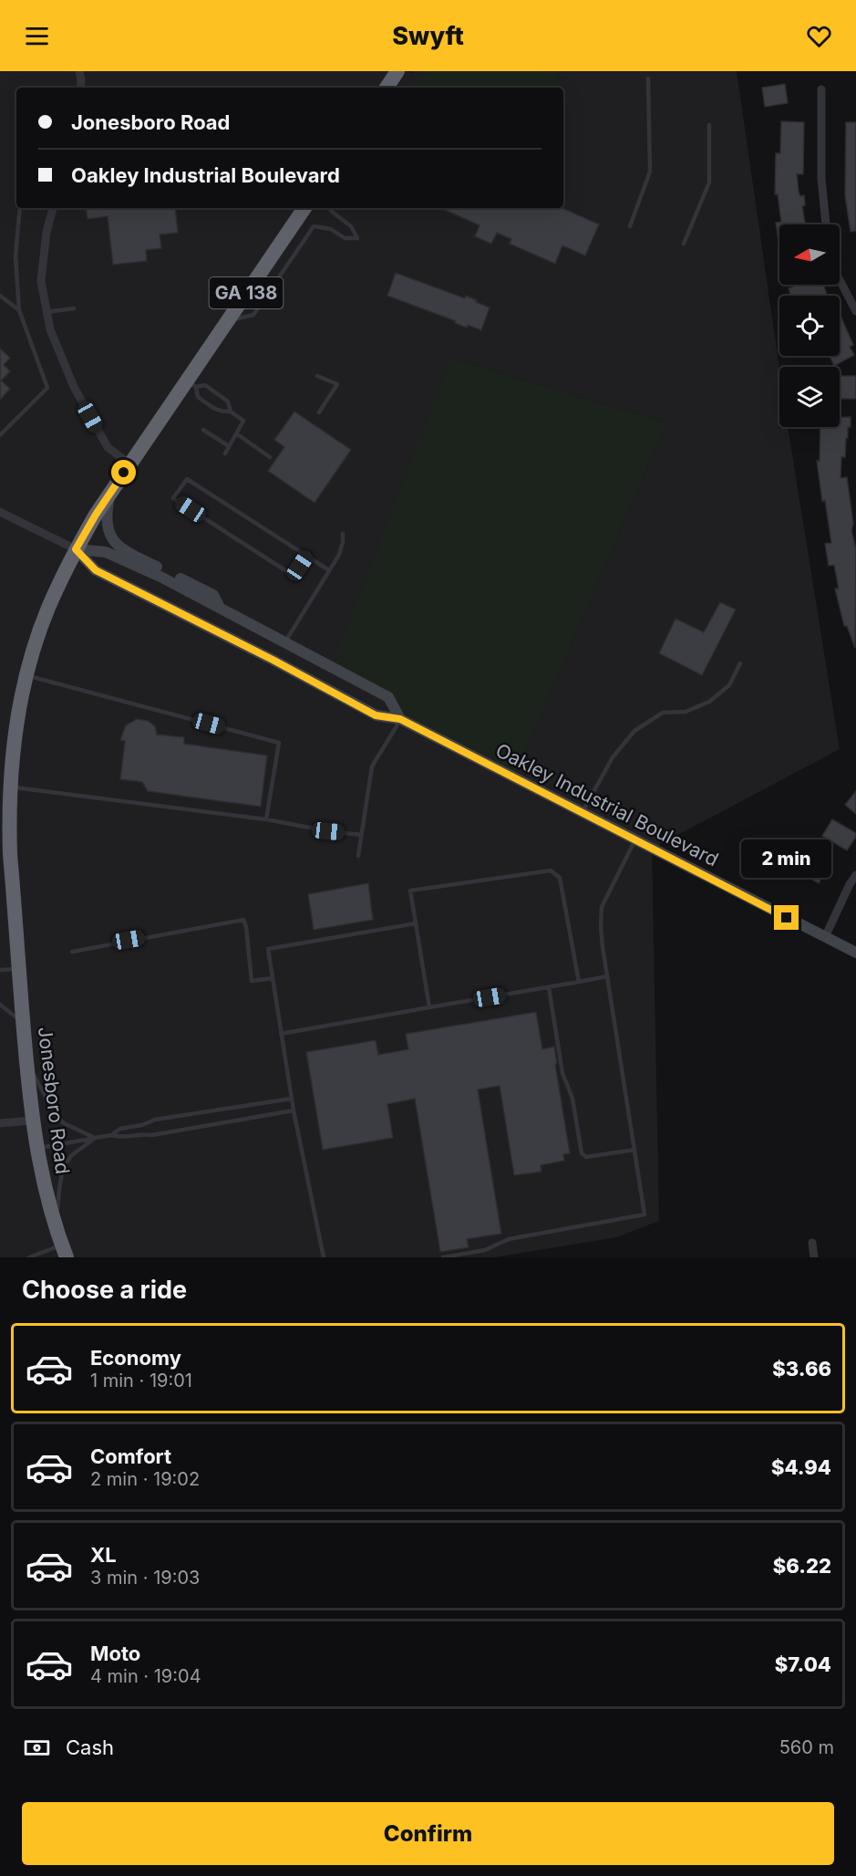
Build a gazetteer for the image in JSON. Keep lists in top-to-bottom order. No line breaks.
{"streets":{"highway":["GA 138","Jonesboro Road"],"street":["Oakley Industrial Boulevard"]},"crossings":[["Oakley Industrial Boulevard","Jonesboro Road"]],"north":"left","page":{"header":"Swyft","banner":["Jonesboro Road","Oakley Industrial Boulevard"],"bubble":"2 min","heading":"Choose a ride","list":[{"name":"Economy","note":"1 min · 19:01","value":"$3.66"},{"name":"Comfort","note":"2 min · 19:02","value":"$4.94"},{"name":"XL","note":"3 min · 19:03","value":"$6.22"},{"name":"Moto","note":"4 min · 19:04","value":"$7.04"}],"pay":["Cash","560 m"],"buttons":"Confirm"}}
